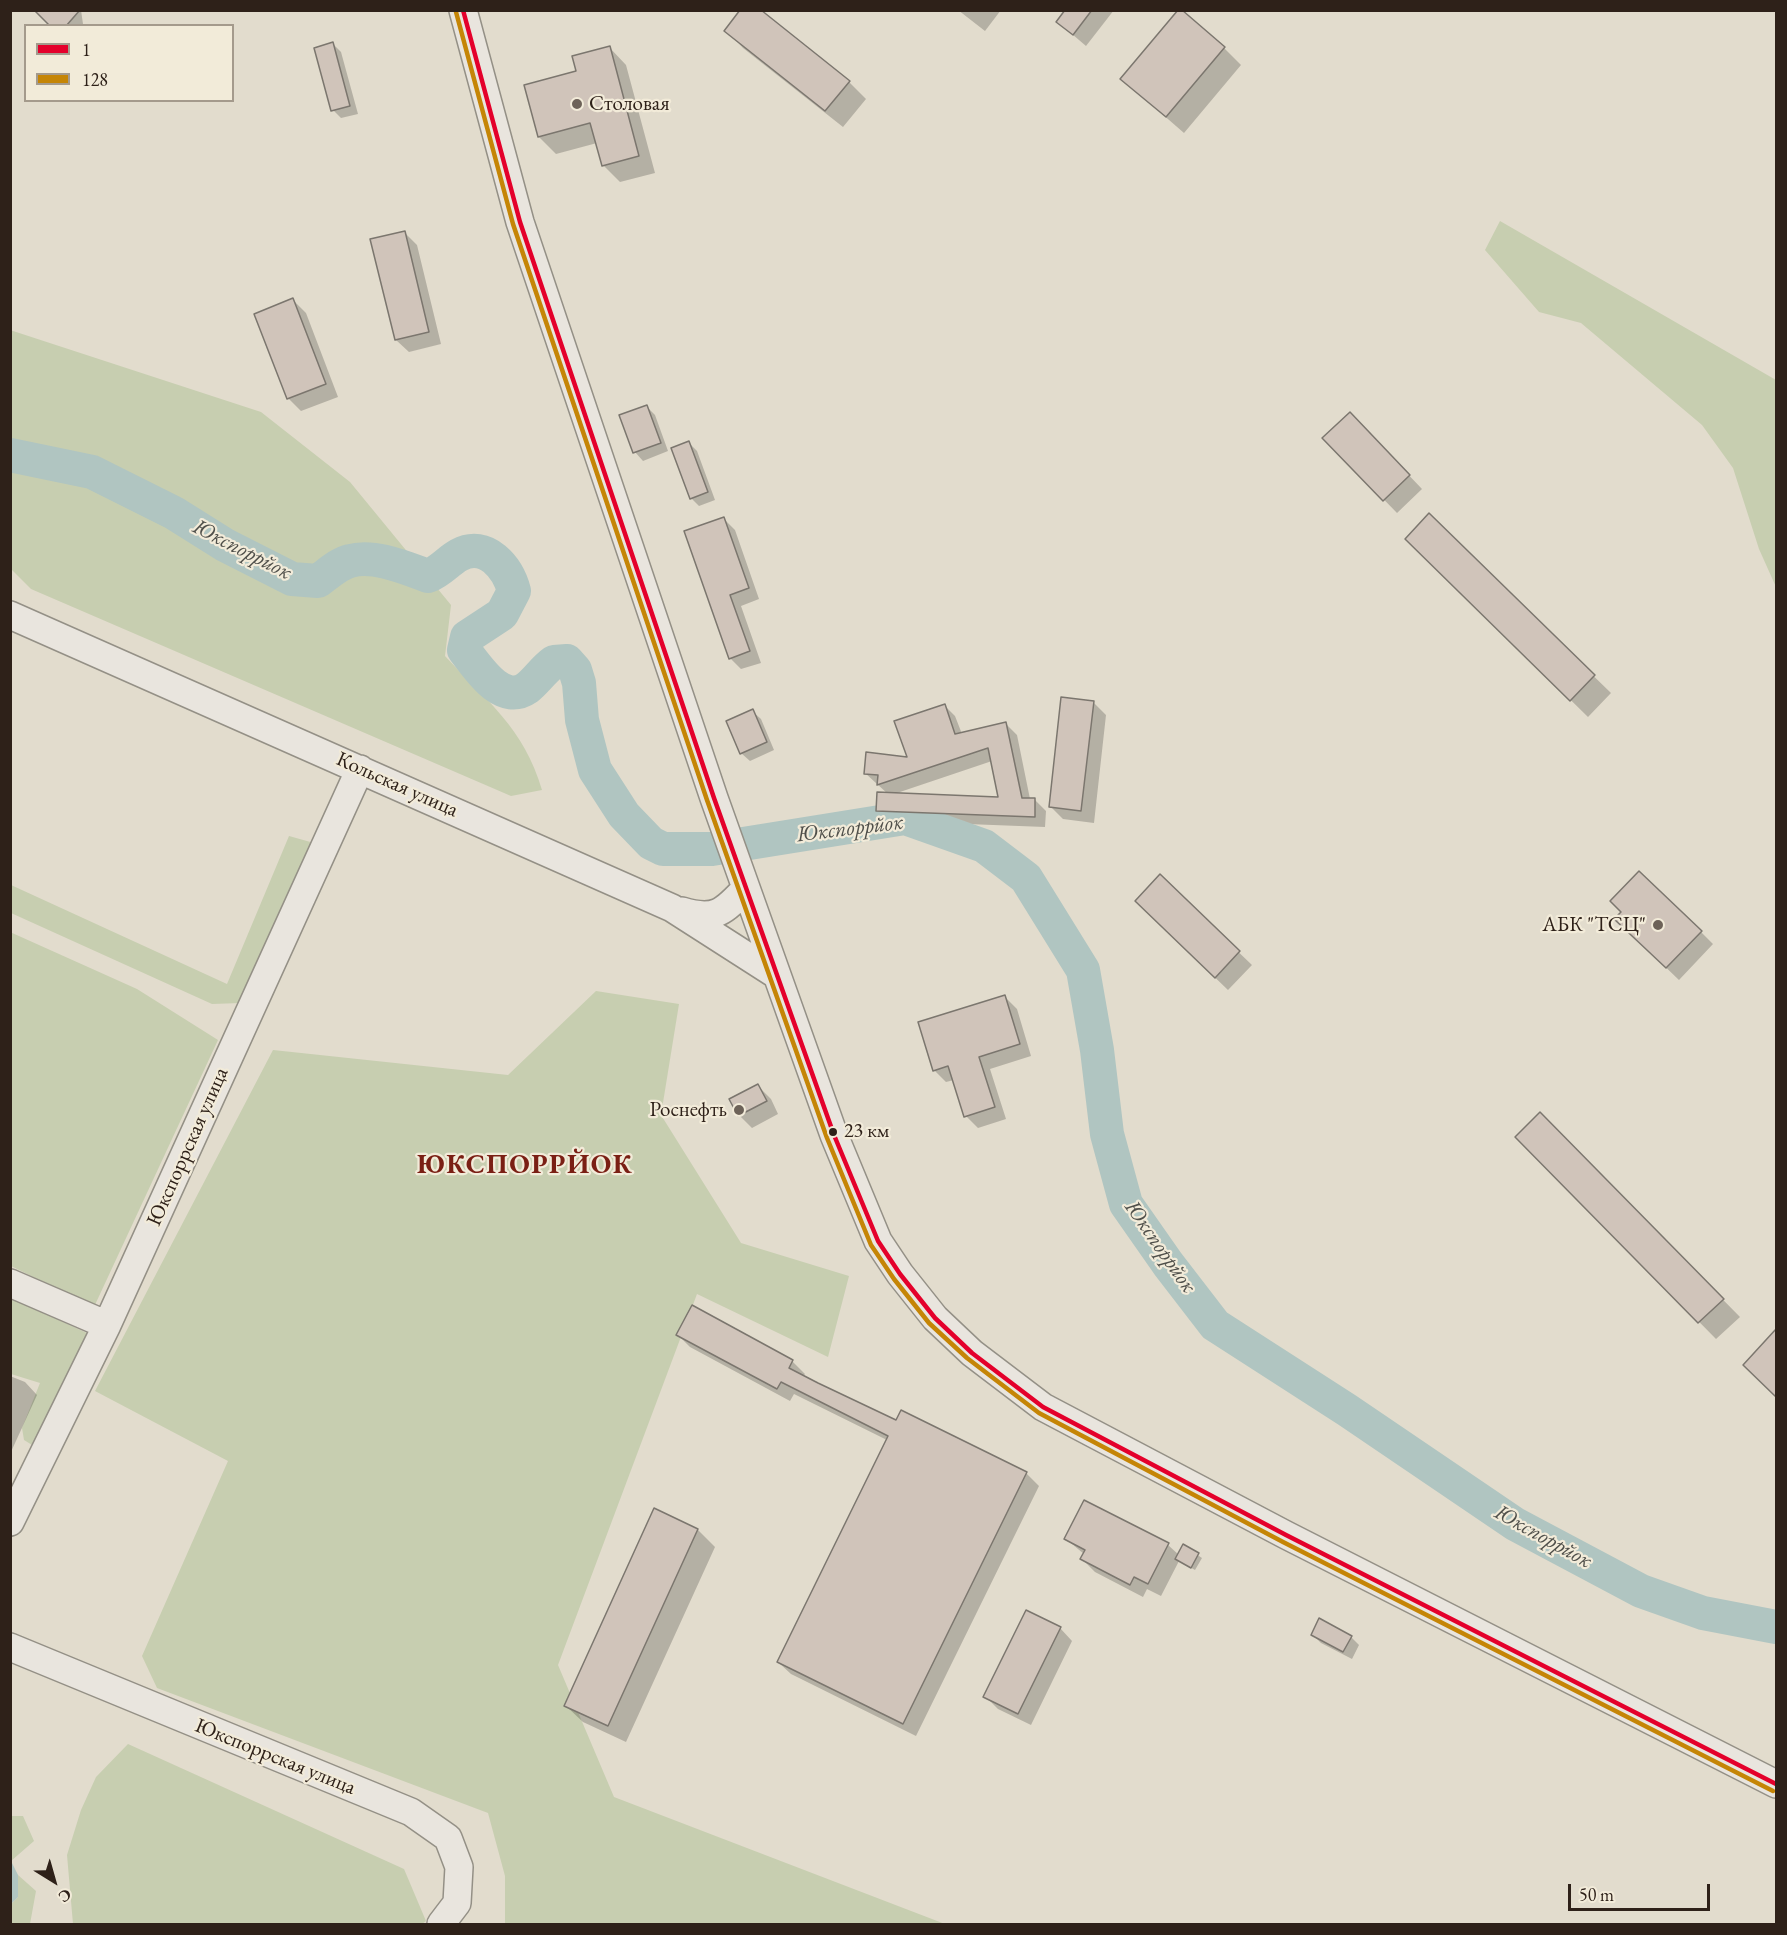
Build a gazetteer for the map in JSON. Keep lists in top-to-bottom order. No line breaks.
{"streets":{"street":["Кольская улица","Юкспоррская улица"]},"crossings":[["Кольская улица","Юкспоррская улица"]],"districts":["ЮКСПОРРЙОК"],"water":["Юкспоррйок"],"places":["Столовая","АБК \"ТСЦ\"","Роснефть","23 км"],"lines":["transit line 1","transit line 128"],"legend":["1","128"],"scale_bar":"50 m","north":"bottom right"}
